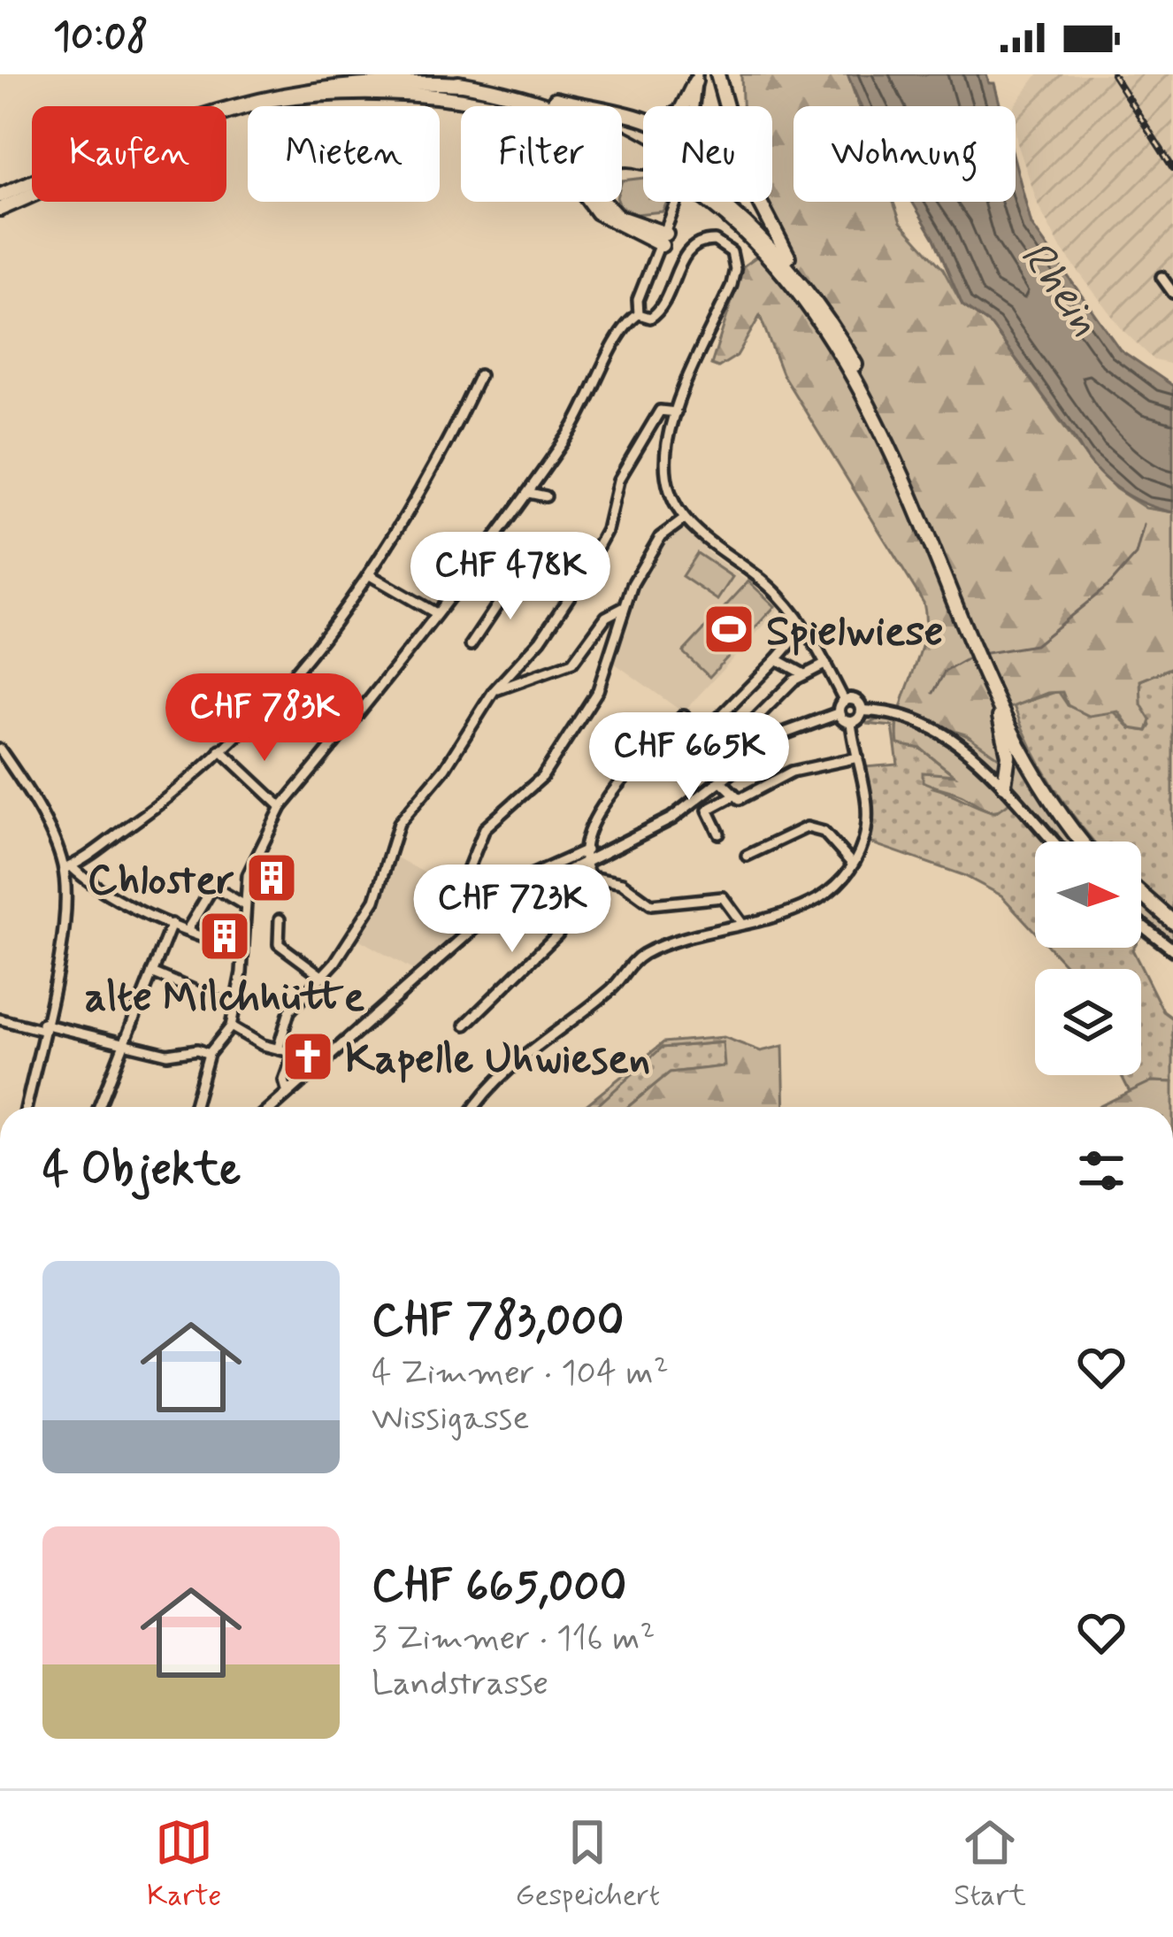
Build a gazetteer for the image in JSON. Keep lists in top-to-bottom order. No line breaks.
{"water":["Rhein"],"places":{"sports":["Spielwiese"],"building":["Chloster","alte Milchhütte"],"church":["Kapelle Uhwiesen"]},"north":"right","page":{"status":"10:08","chip":["Kaufen","Mieten","Filter","Neu","Wohnung"],"price":["CHF 478K","CHF 783K","CHF 665K","CHF 723K"],"heading":"4 Objekte","list":[{"name":"CHF 783,000","note":"4 Zimmer · 104 m² · Wissigasse"},{"name":"CHF 665,000","note":"3 Zimmer · 116 m² · Landstrasse"}],"tabs":["Karte","Gespeichert","Start"]}}
